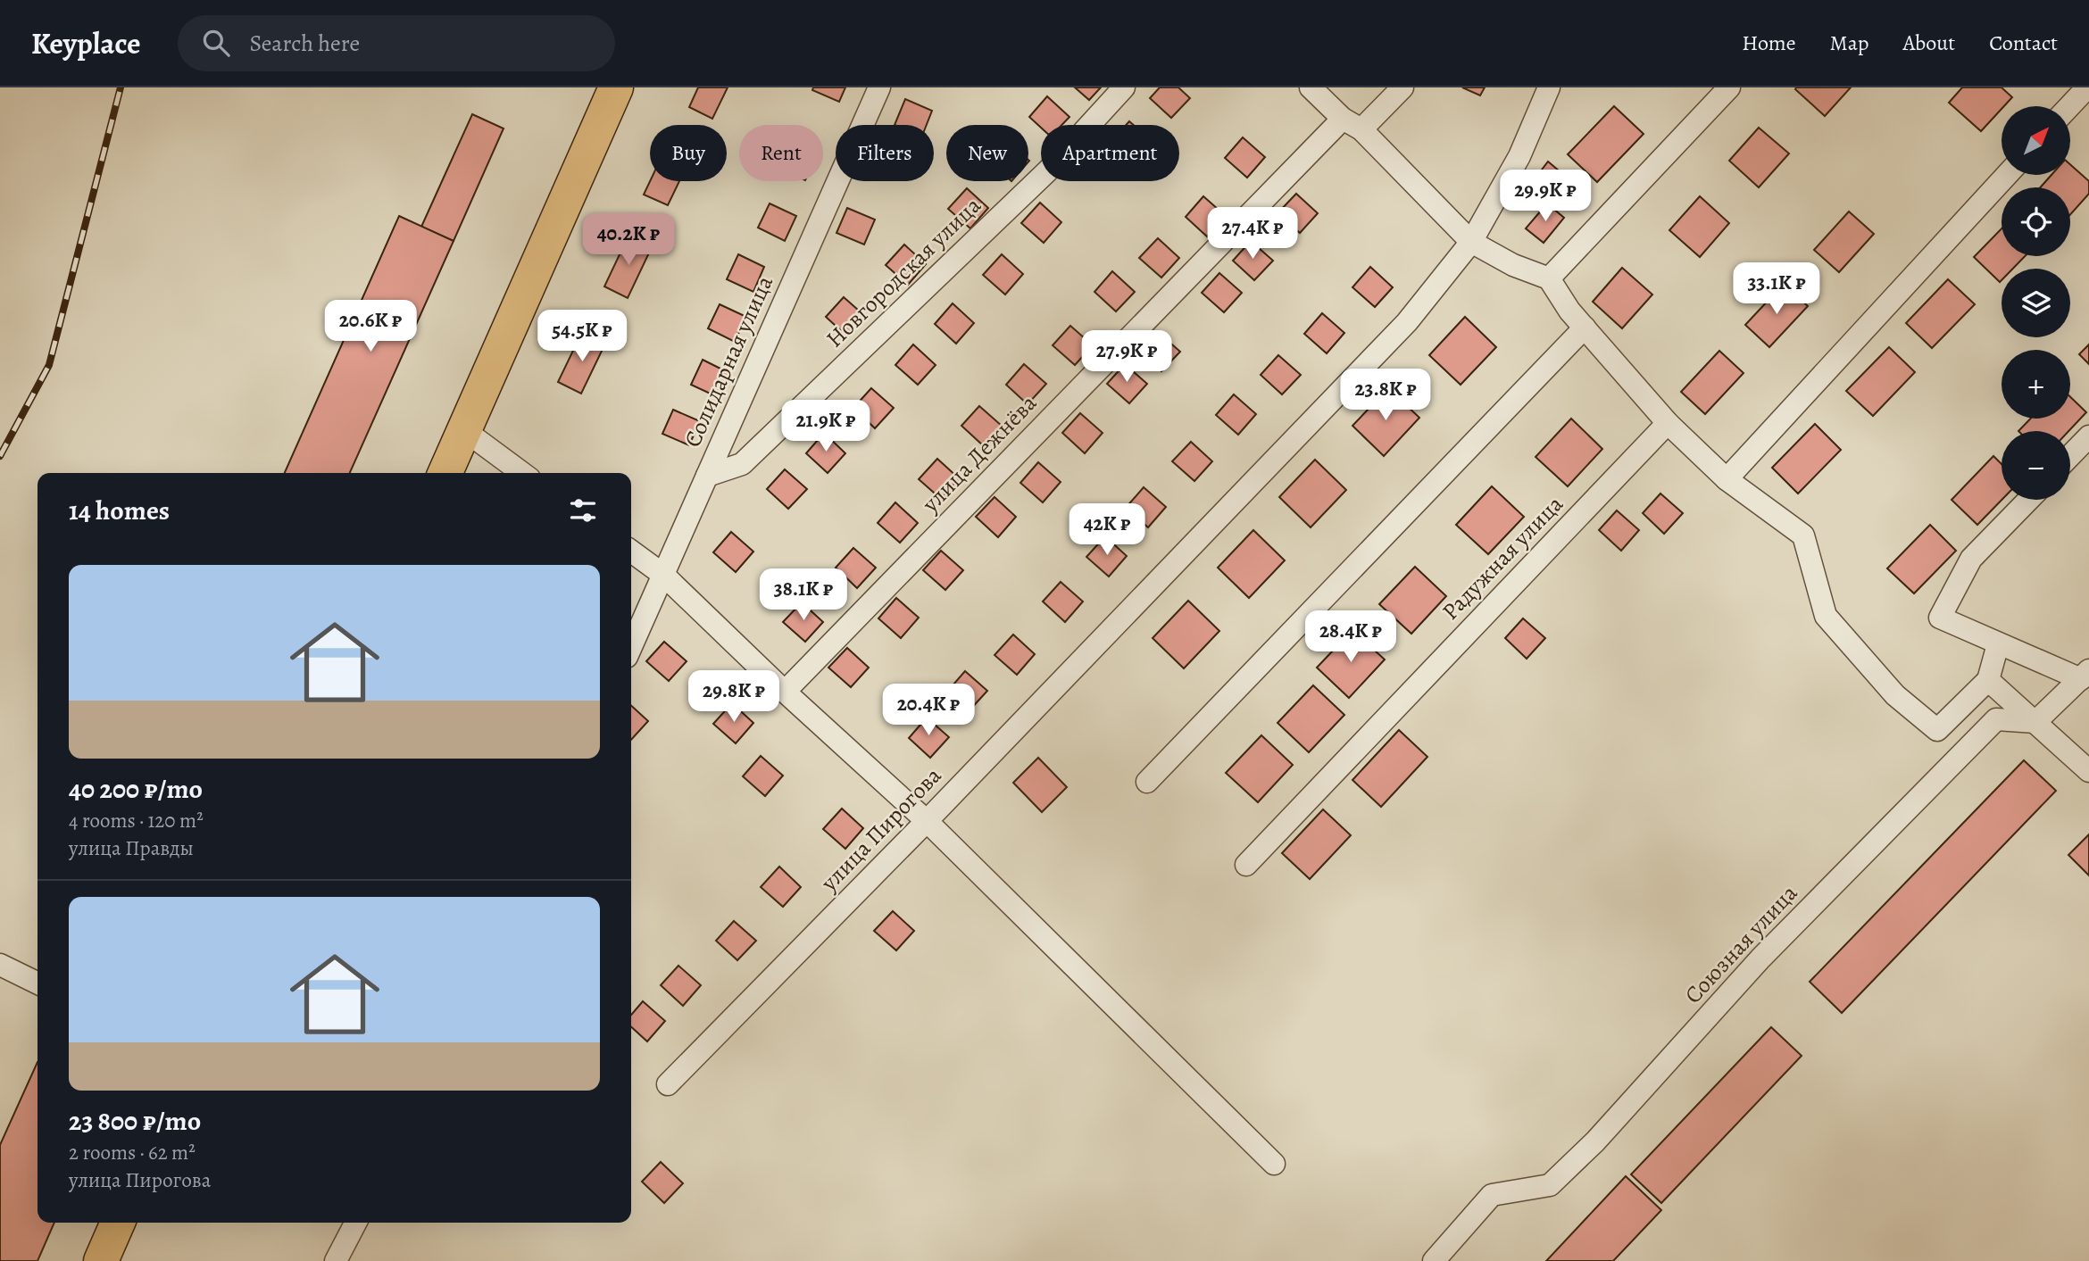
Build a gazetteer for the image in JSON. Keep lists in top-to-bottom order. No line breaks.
{"streets":{"street":["Новгородская улица","Солидарная улица","улица Дежнёва","Радужная улица","улица Пирогова","Союзная улица"]},"crossings":[["Новгородская улица","Солидарная улица"]],"north":"top right","page":{"header":"Keyplace","search":"Search here","nav":["Home","Map","About","Contact"],"map_buttons":["+","−"],"chip":["Buy","Rent","Filters","New","Apartment"],"price":["29.9K ₽","27.4K ₽","40.2K ₽","33.1K ₽","20.6K ₽","54.5K ₽","27.9K ₽","23.8K ₽","21.9K ₽","42K ₽","38.1K ₽","28.4K ₽","29.8K ₽","20.4K ₽"],"heading":"14 homes","list":[{"name":"40 200 ₽/mo","note":"4 rooms · 120 m² · улица Правды"},{"name":"23 800 ₽/mo","note":"2 rooms · 62 m² · улица Пирогова"}]}}
